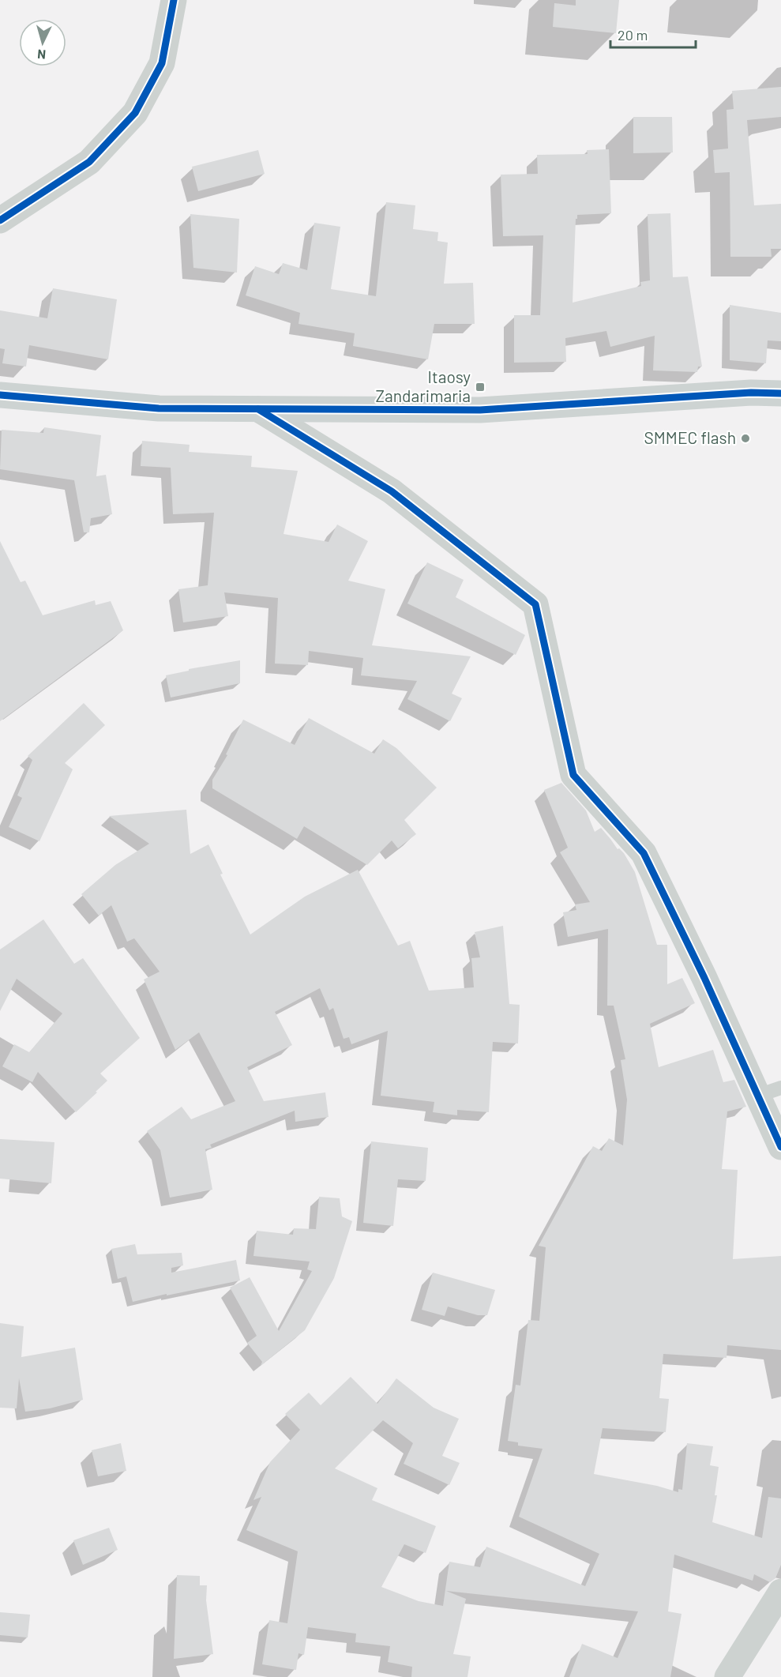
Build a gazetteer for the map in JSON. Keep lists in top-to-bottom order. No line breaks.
{"places":{"transit":["Itaosy Zandarimaria"],"other":["SMMEC flash"]},"scale_bar":"20 m","north":"bottom"}
